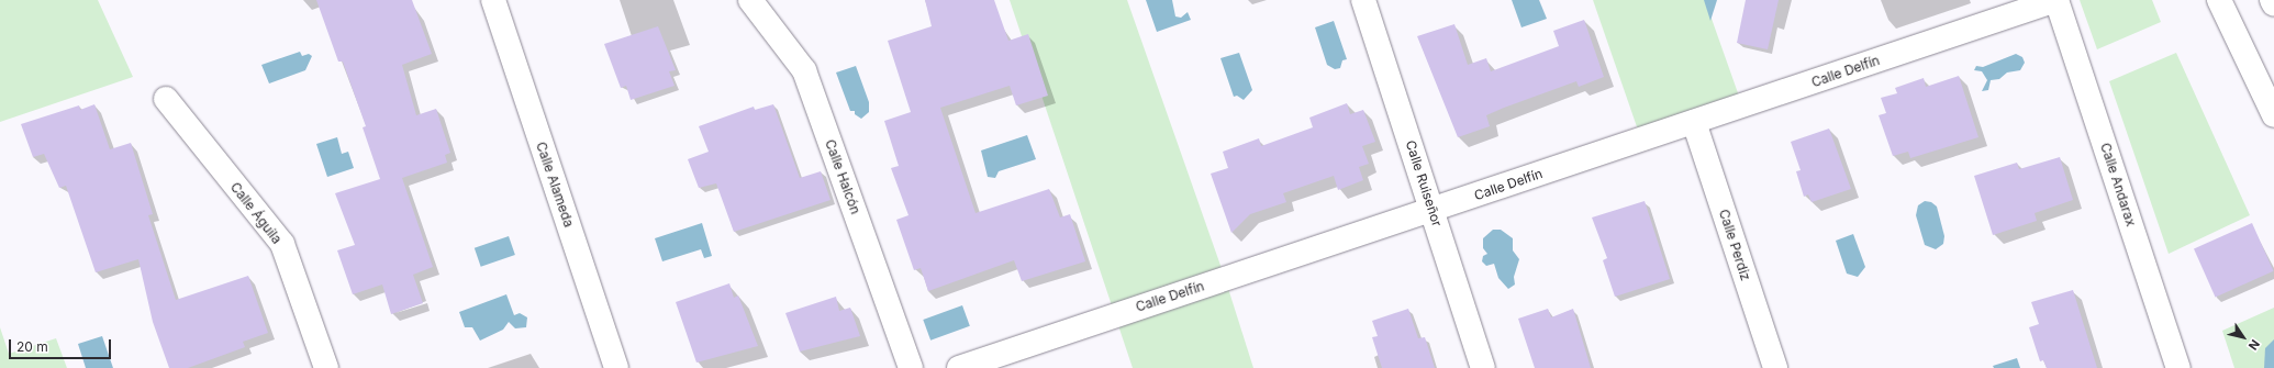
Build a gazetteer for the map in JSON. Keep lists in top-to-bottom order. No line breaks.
{"streets":{"street":["Calle Delfín","Calle Halcón","Calle Ruiseñor","Calle Alameda","Calle Andarax","Calle Águila","Calle Perdiz"]},"crossings":[["Calle Delfín","Calle Ruiseñor"],["Calle Delfín","Calle Andarax"],["Calle Delfín","Calle Perdiz"]],"scale_bar":"20 m","north":"bottom right"}
